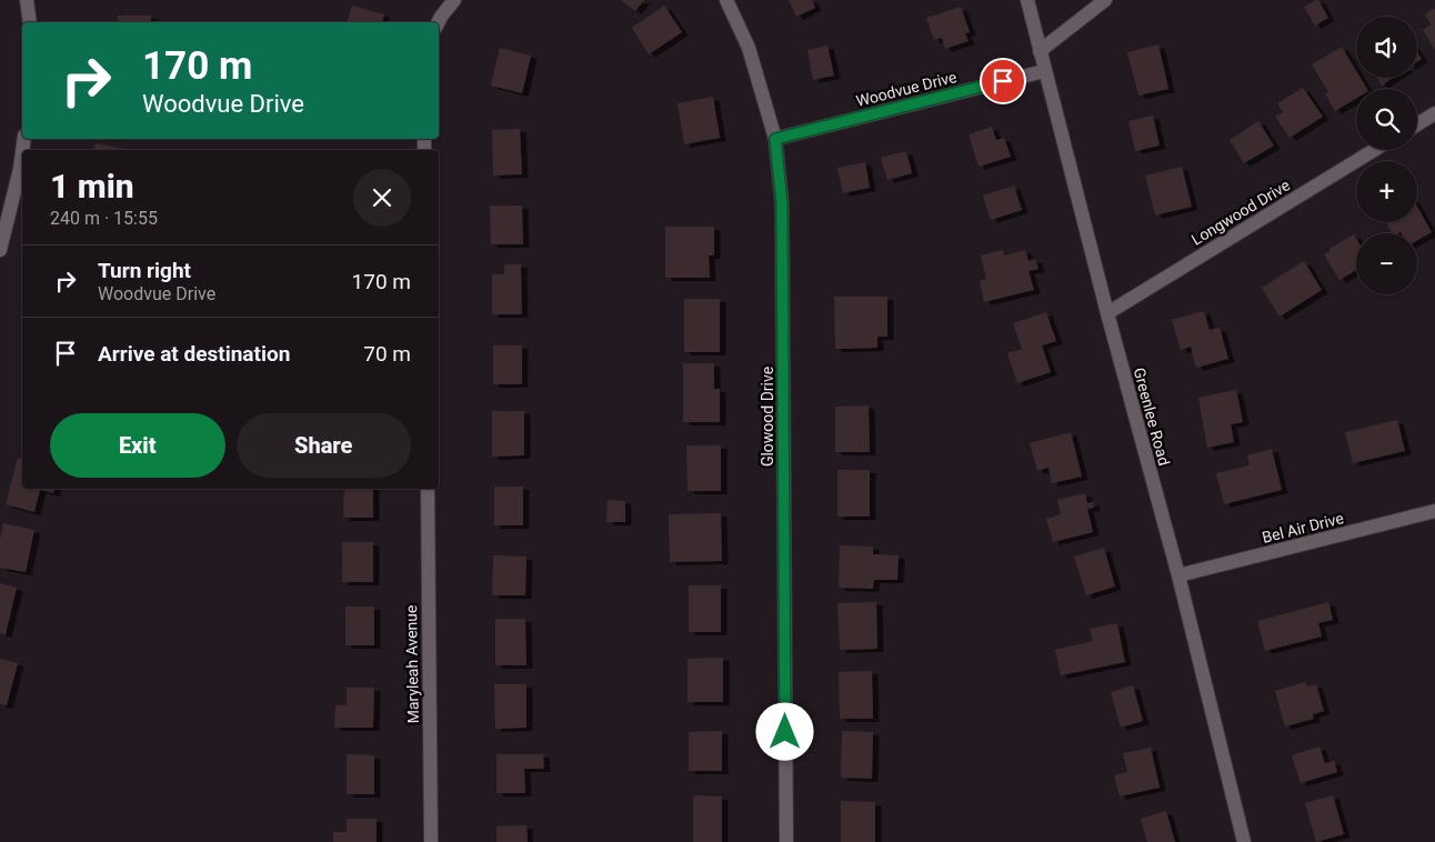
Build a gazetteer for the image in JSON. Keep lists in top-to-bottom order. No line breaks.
{"streets":{"street":["Woodvue Drive","Longwood Drive","Glowood Drive","Greenlee Road","Bel Air Drive","Maryleah Avenue"]},"crossings":[["Woodvue Drive","Glowood Drive"],["Woodvue Drive","Greenlee Road"],["Longwood Drive","Greenlee Road"],["Greenlee Road","Bel Air Drive"]],"page":{"map_buttons":["+","−"],"turn":["170 m","Woodvue Drive"],"heading":["1 min","240 m · 15:55"],"list":[{"name":"Turn right","note":"Woodvue Drive","value":"170 m"},{"name":"Arrive at destination","value":"70 m"}],"buttons":["Exit","Share"]}}
